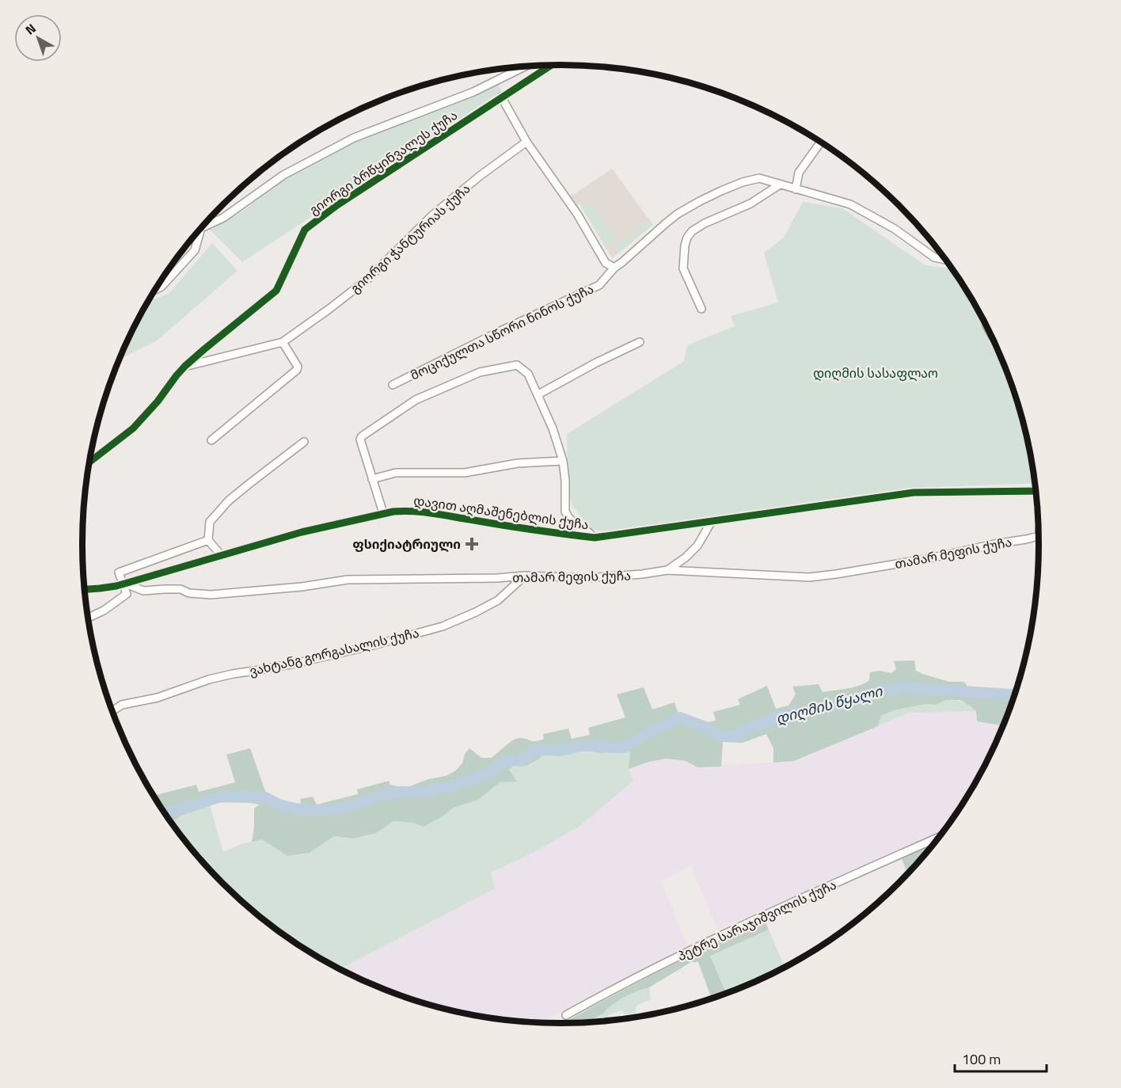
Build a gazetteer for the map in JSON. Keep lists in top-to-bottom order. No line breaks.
{"streets":{"street":["გიორგი ბრწყინვალეს ქუჩა","გიორგი ჭანტურიას ქუჩა","მოციქულთა სწორი ნინოს ქუჩა","დავით აღმაშენებლის ქუჩა","თამარ მეფის ქუჩა","ვახტანგ გორგასალის ქუჩა","პეტრე სარაჯიშვილის ქუჩა"]},"crossings":[["გიორგი ბრწყინვალეს ქუჩა","გიორგი ჭანტურიას ქუჩა"],["დავით აღმაშენებლის ქუჩა","თამარ მეფის ქუჩა"],["თამარ მეფის ქუჩა","ვახტანგ გორგასალის ქუჩა"]],"water":["დიღმის წყალი"],"parks":["დიღმის სასაფლაო"],"places":{"health":["ფსიქიატრიული"]},"scale_bar":"100 m","north":"top left"}
